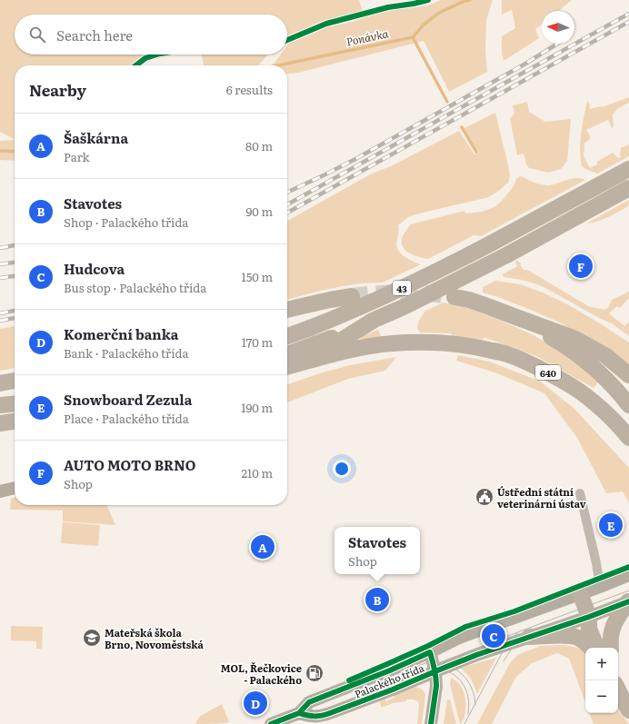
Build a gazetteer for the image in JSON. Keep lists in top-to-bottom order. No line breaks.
{"streets":{"highway":["43","640"],"street":["Palackého třída"]},"water":["Ponávka"],"places":{"public building":["Ústřední státní veterinární ústav"],"school or university":["Mateřská škola Brno, Novoměstská"],"fuel station":["MOL, Řečkovice - Palackého"]},"north":"left","page":{"search":"Search here","heading":["Nearby","6 results"],"list":[{"mark":"A","name":"Šaškárna","note":"Park","value":"80 m"},{"mark":"B","name":"Stavotes","note":"Shop · Palackého třída","value":"90 m"},{"mark":"C","name":"Hudcova","note":"Bus stop · Palackého třída","value":"150 m"},{"mark":"D","name":"Komerční banka","note":"Bank · Palackého třída","value":"170 m"},{"mark":"E","name":"Snowboard Zezula","note":"Place · Palackého třída","value":"190 m"},{"mark":"F","name":"AUTO MOTO BRNO","note":"Shop","value":"210 m"}],"pins":["F","E","A","B","C","D"],"popup":["Stavotes","Shop"],"map_buttons":["+","−"]}}
